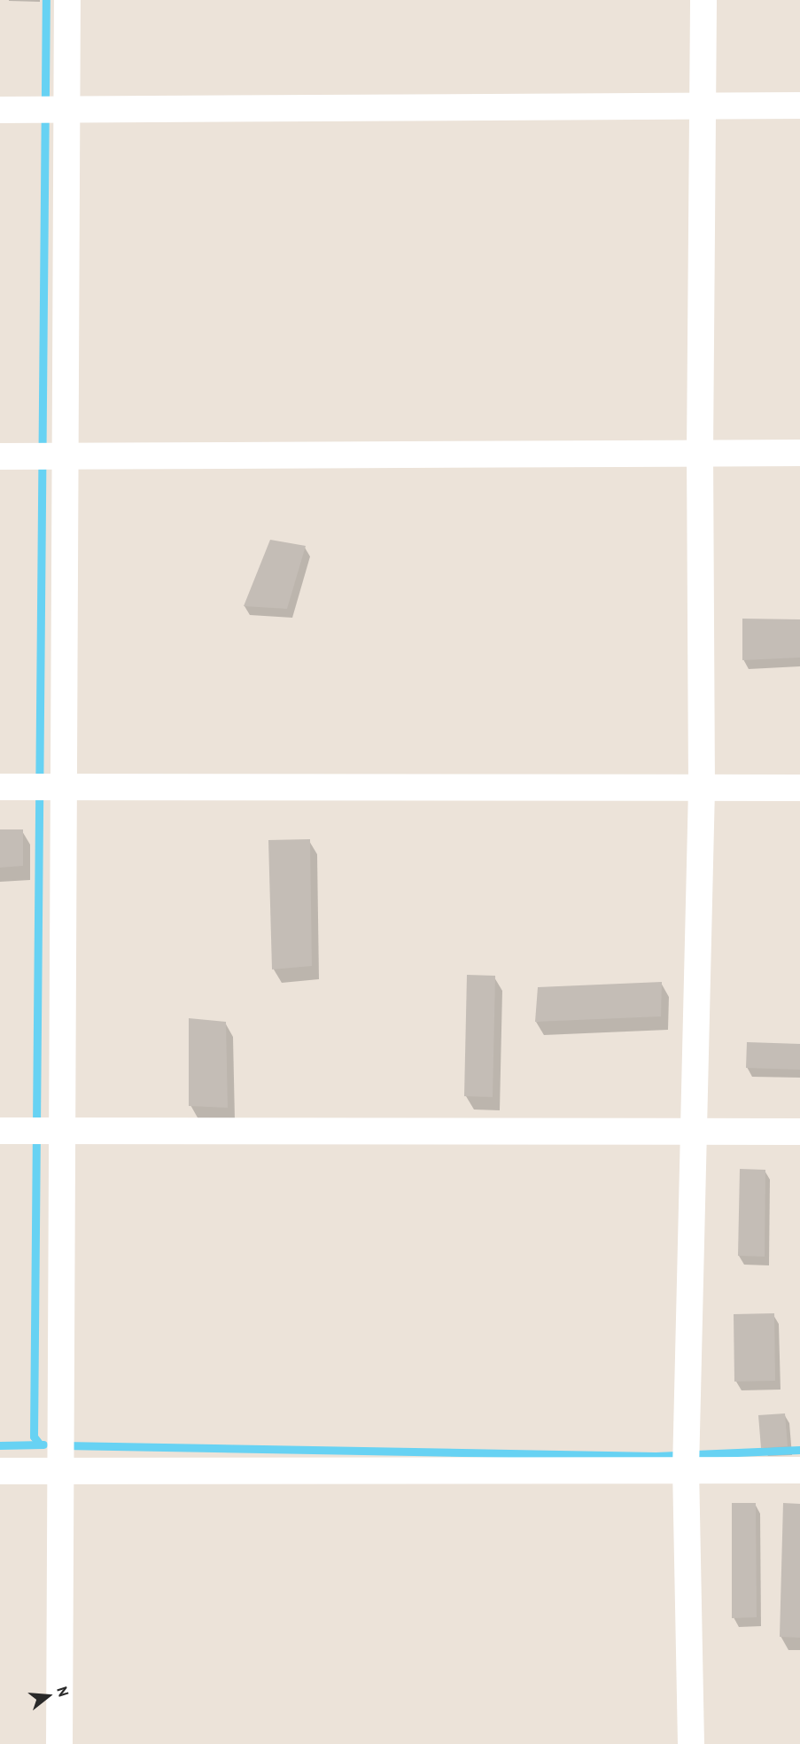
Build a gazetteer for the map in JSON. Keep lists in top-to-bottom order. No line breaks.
{"north":"right"}
